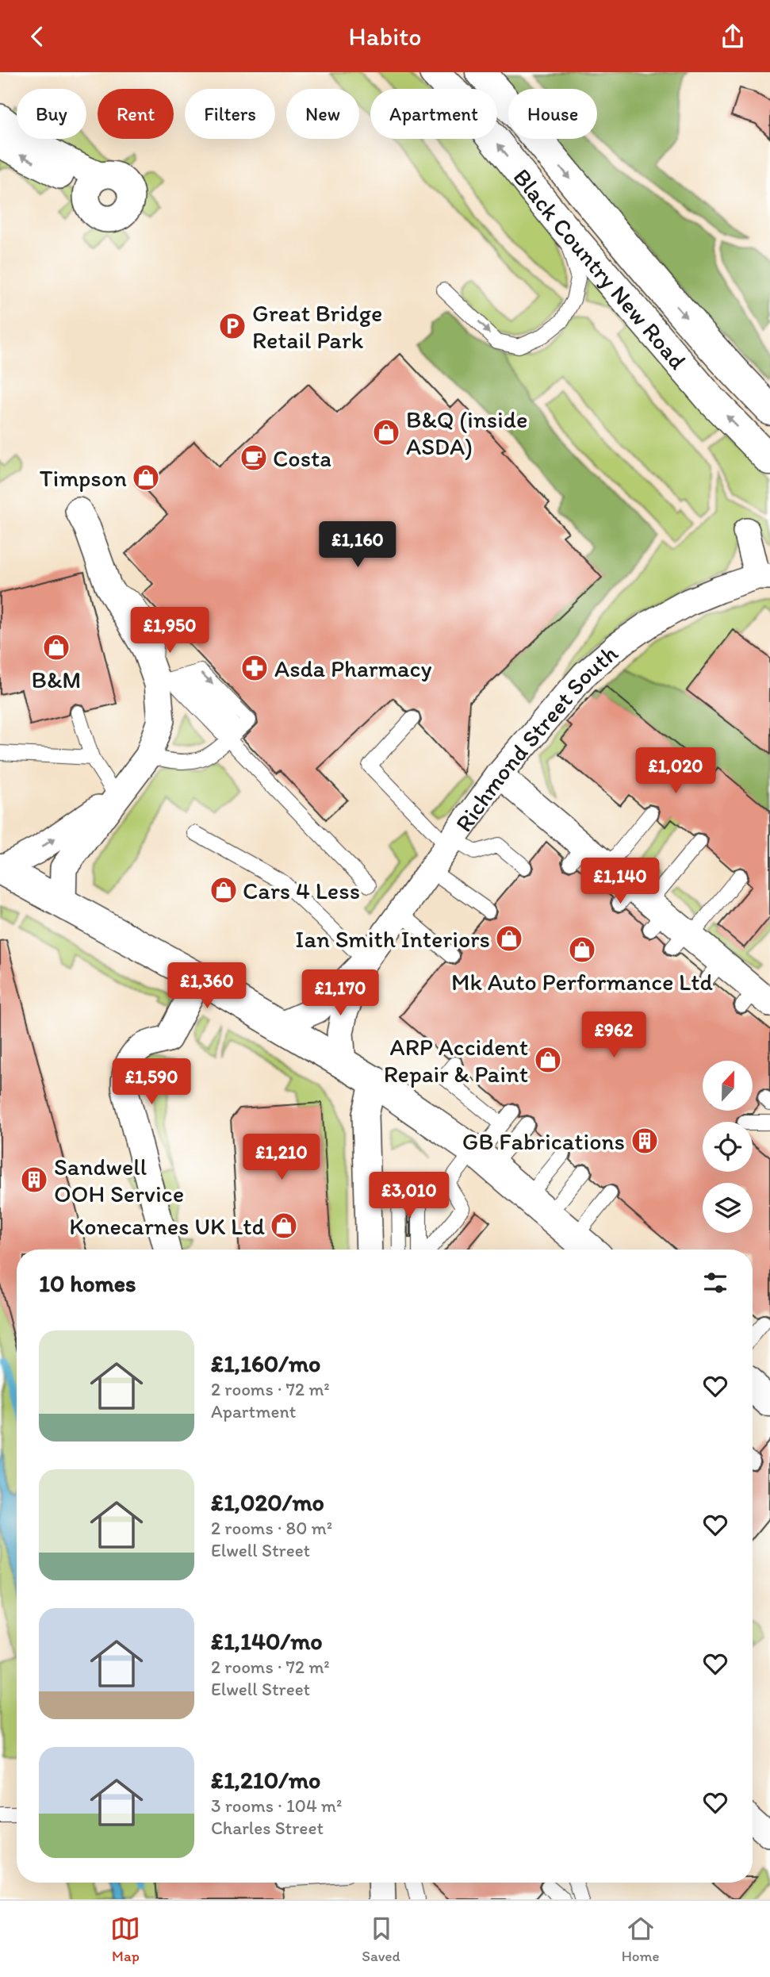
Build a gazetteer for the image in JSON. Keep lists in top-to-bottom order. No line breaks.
{"streets":{"main road":["Black Country New Road"],"street":["Richmond Street South"]},"places":{"parking":["Great Bridge Retail Park"],"shop":["B&Q (inside ASDA)","Timpson","B&M","Cars 4 Less","Ian Smith Interiors","Mk Auto Performance Ltd","ARP Accident Repair & Paint","Konecarnes UK Ltd"],"cafe":["Costa"],"pharmacy":["Asda Pharmacy"],"building":["GB Fabrications","Sandwell OOH Service"]},"north":"top","page":{"header":"Habito","chip":["Buy","Rent","Filters","New","Apartment","House"],"price":["£1,160","£1,950","£1,020","£1,140","£1,360","£1,170","£962","£1,590","£1,210","£3,010"],"heading":"10 homes","list":[{"name":"£1,160/mo","note":"2 rooms · 72 m² · Apartment"},{"name":"£1,020/mo","note":"2 rooms · 80 m² · Elwell Street"},{"name":"£1,140/mo","note":"2 rooms · 72 m² · Elwell Street"},{"name":"£1,210/mo","note":"3 rooms · 104 m² · Charles Street"}],"tabs":["Map","Saved","Home"]}}
